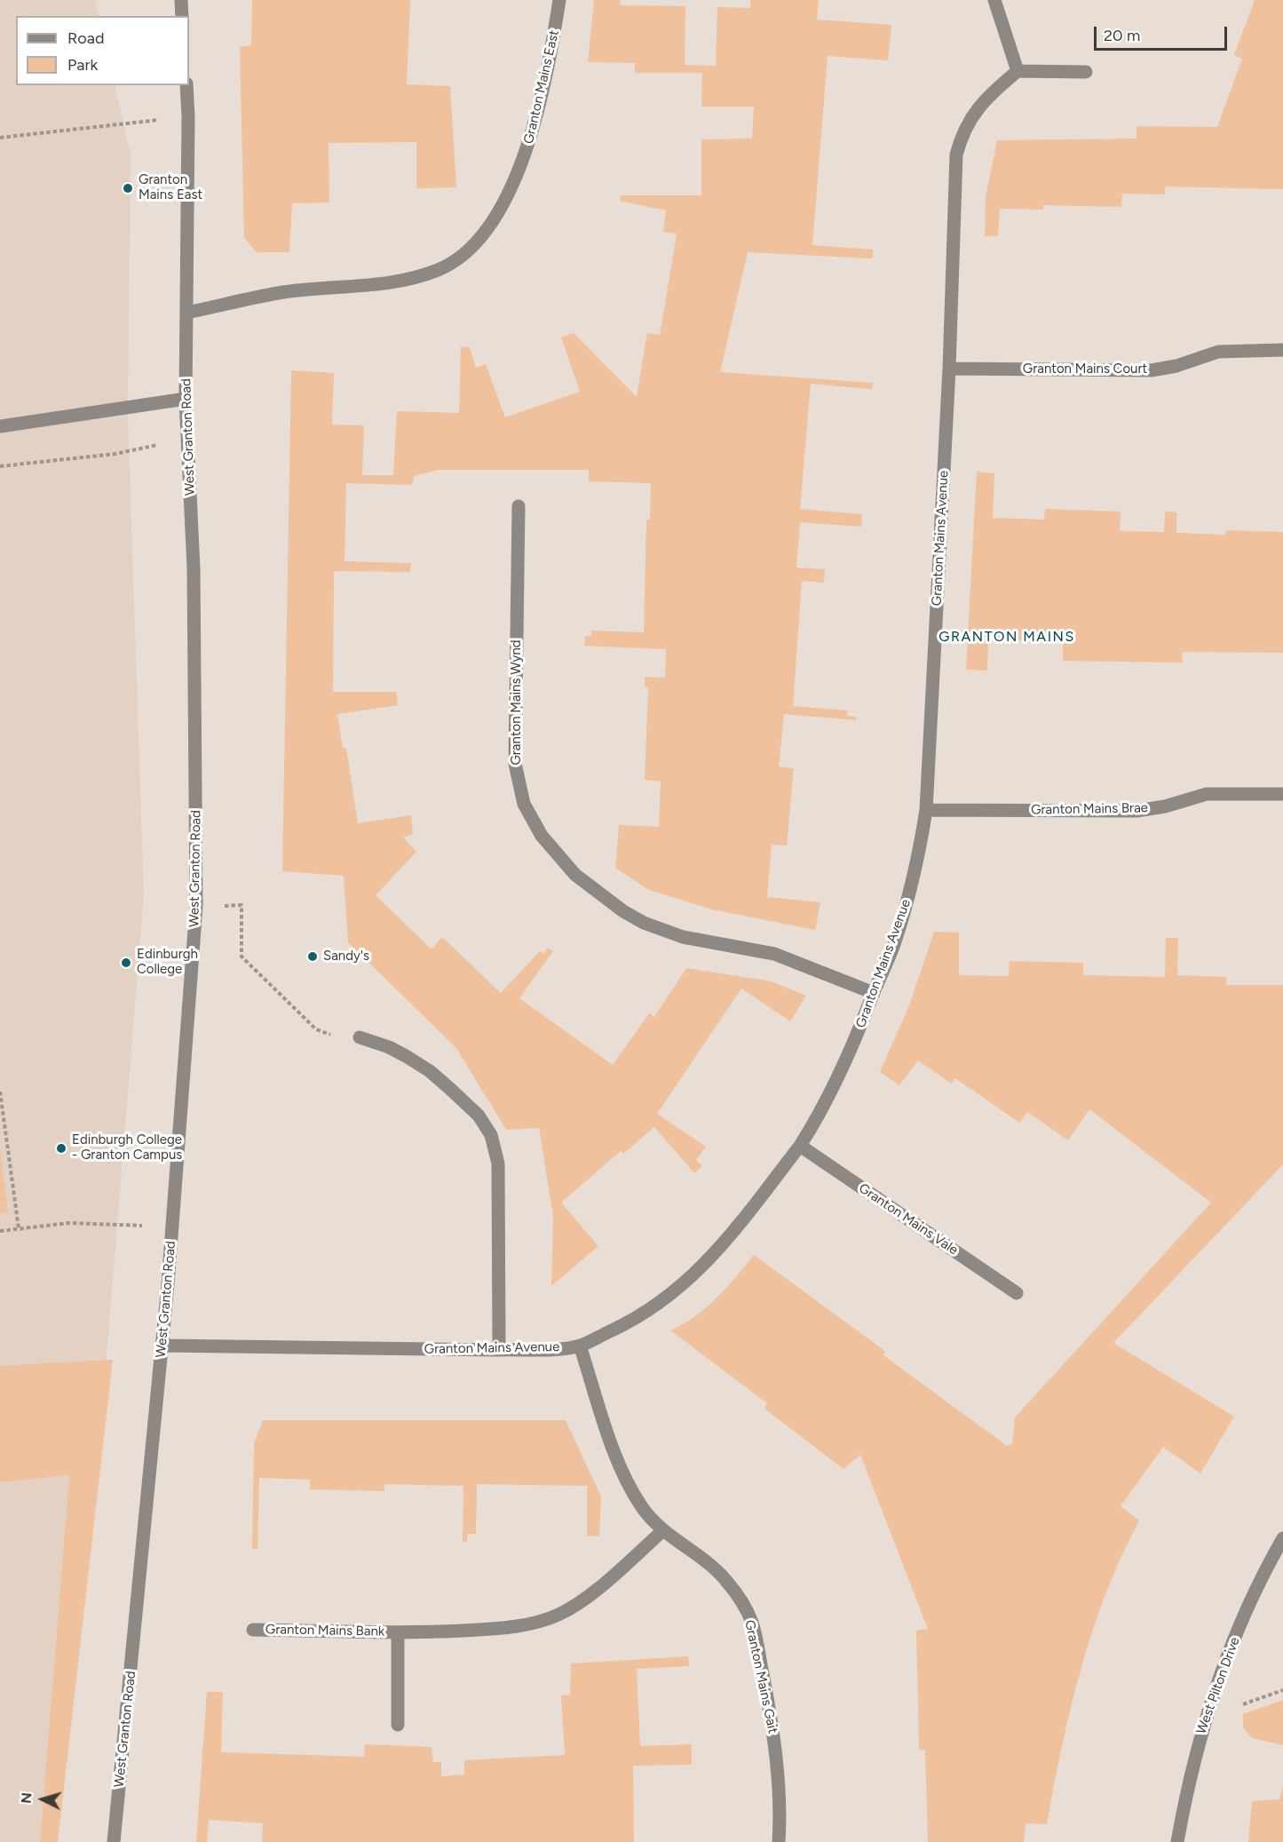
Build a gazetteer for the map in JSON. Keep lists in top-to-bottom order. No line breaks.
{"streets":{"street":["Granton Mains East","Granton Mains Court","West Granton Road","Granton Mains Avenue","Granton Mains Wynd","Granton Mains Brae","Granton Mains Vale","Granton Mains Bank","Granton Mains Gait","West Pilton Drive"]},"crossings":[["Granton Mains East","West Granton Road"],["Granton Mains Court","Granton Mains Avenue"],["West Granton Road","Granton Mains Avenue"],["Granton Mains Avenue","Granton Mains Wynd"],["Granton Mains Avenue","Granton Mains Brae"],["Granton Mains Avenue","Granton Mains Vale"],["Granton Mains Avenue","Granton Mains Gait"],["Granton Mains Bank","Granton Mains Gait"]],"districts":["GRANTON MAINS"],"places":["Granton Mains East","Sandy's","Edinburgh College","Edinburgh College - Granton Campus"],"legend":["Road","Park"],"scale_bar":"20 m","north":"left"}
